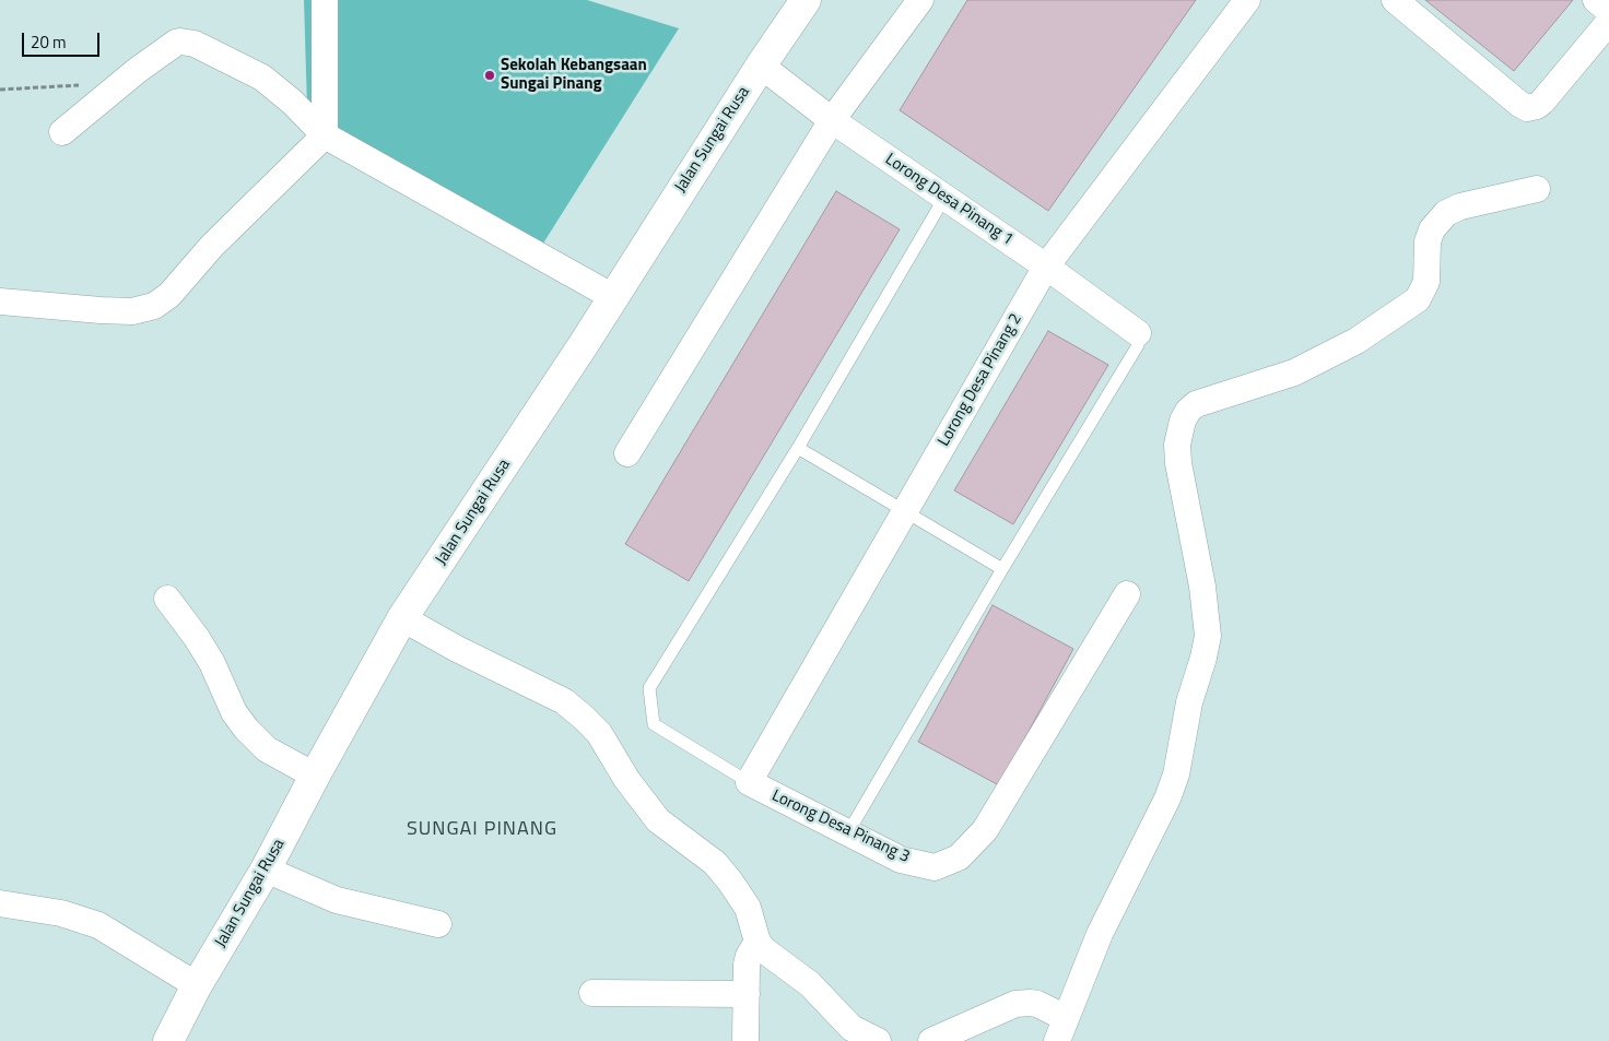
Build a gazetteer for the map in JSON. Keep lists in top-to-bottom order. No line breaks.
{"streets":{"main road":["Jalan Sungai Rusa"],"street":["Lorong Desa Pinang 1","Lorong Desa Pinang 2","Lorong Desa Pinang 3"]},"crossings":[["Jalan Sungai Rusa","Lorong Desa Pinang 1"],["Lorong Desa Pinang 1","Lorong Desa Pinang 2"],["Lorong Desa Pinang 2","Lorong Desa Pinang 3"]],"districts":["SUNGAI PINANG"],"places":["Sekolah Kebangsaan Sungai Pinang"],"scale_bar":"20 m"}
